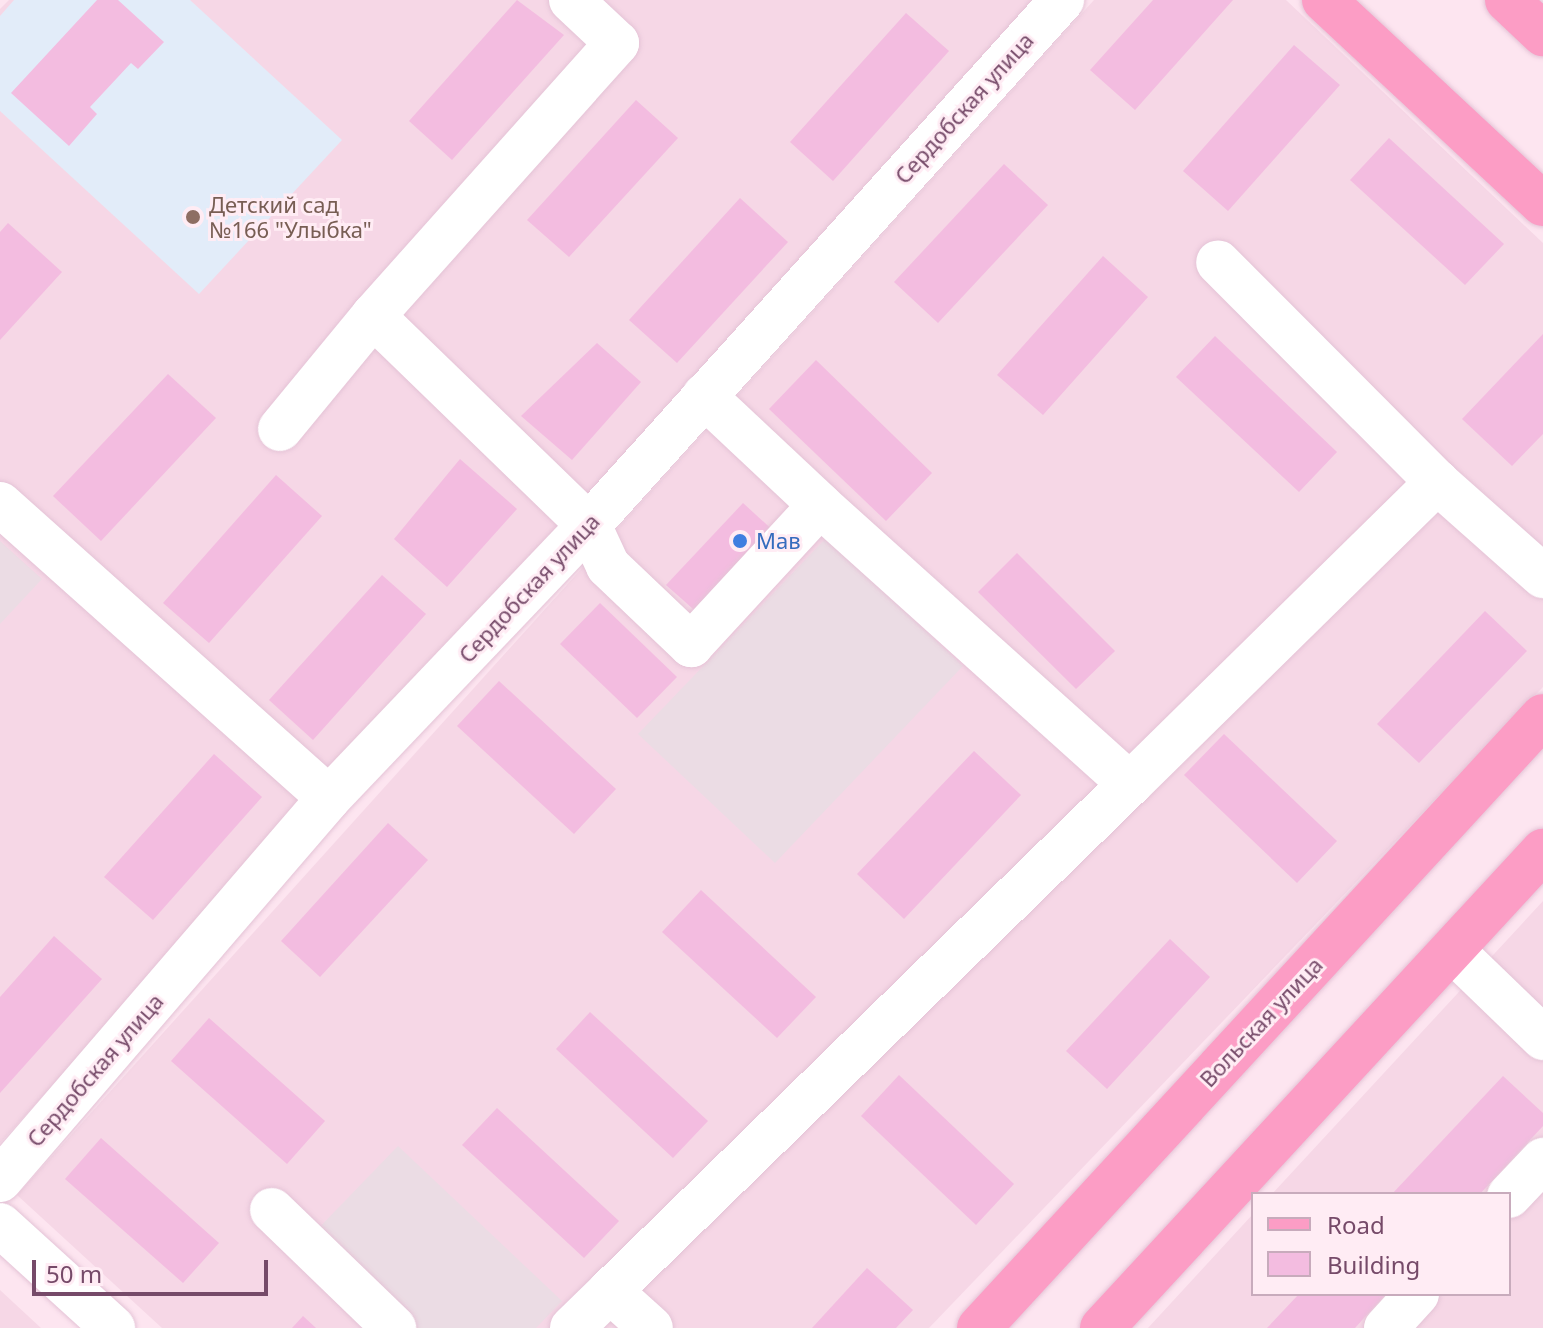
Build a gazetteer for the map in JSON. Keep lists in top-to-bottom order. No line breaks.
{"streets":{"main road":["Вольская улица"],"street":["Сердобская улица"]},"places":["Детский сад №166 \"Улыбка\"","Мав"],"legend":["Road","Building"],"scale_bar":"50 m"}
